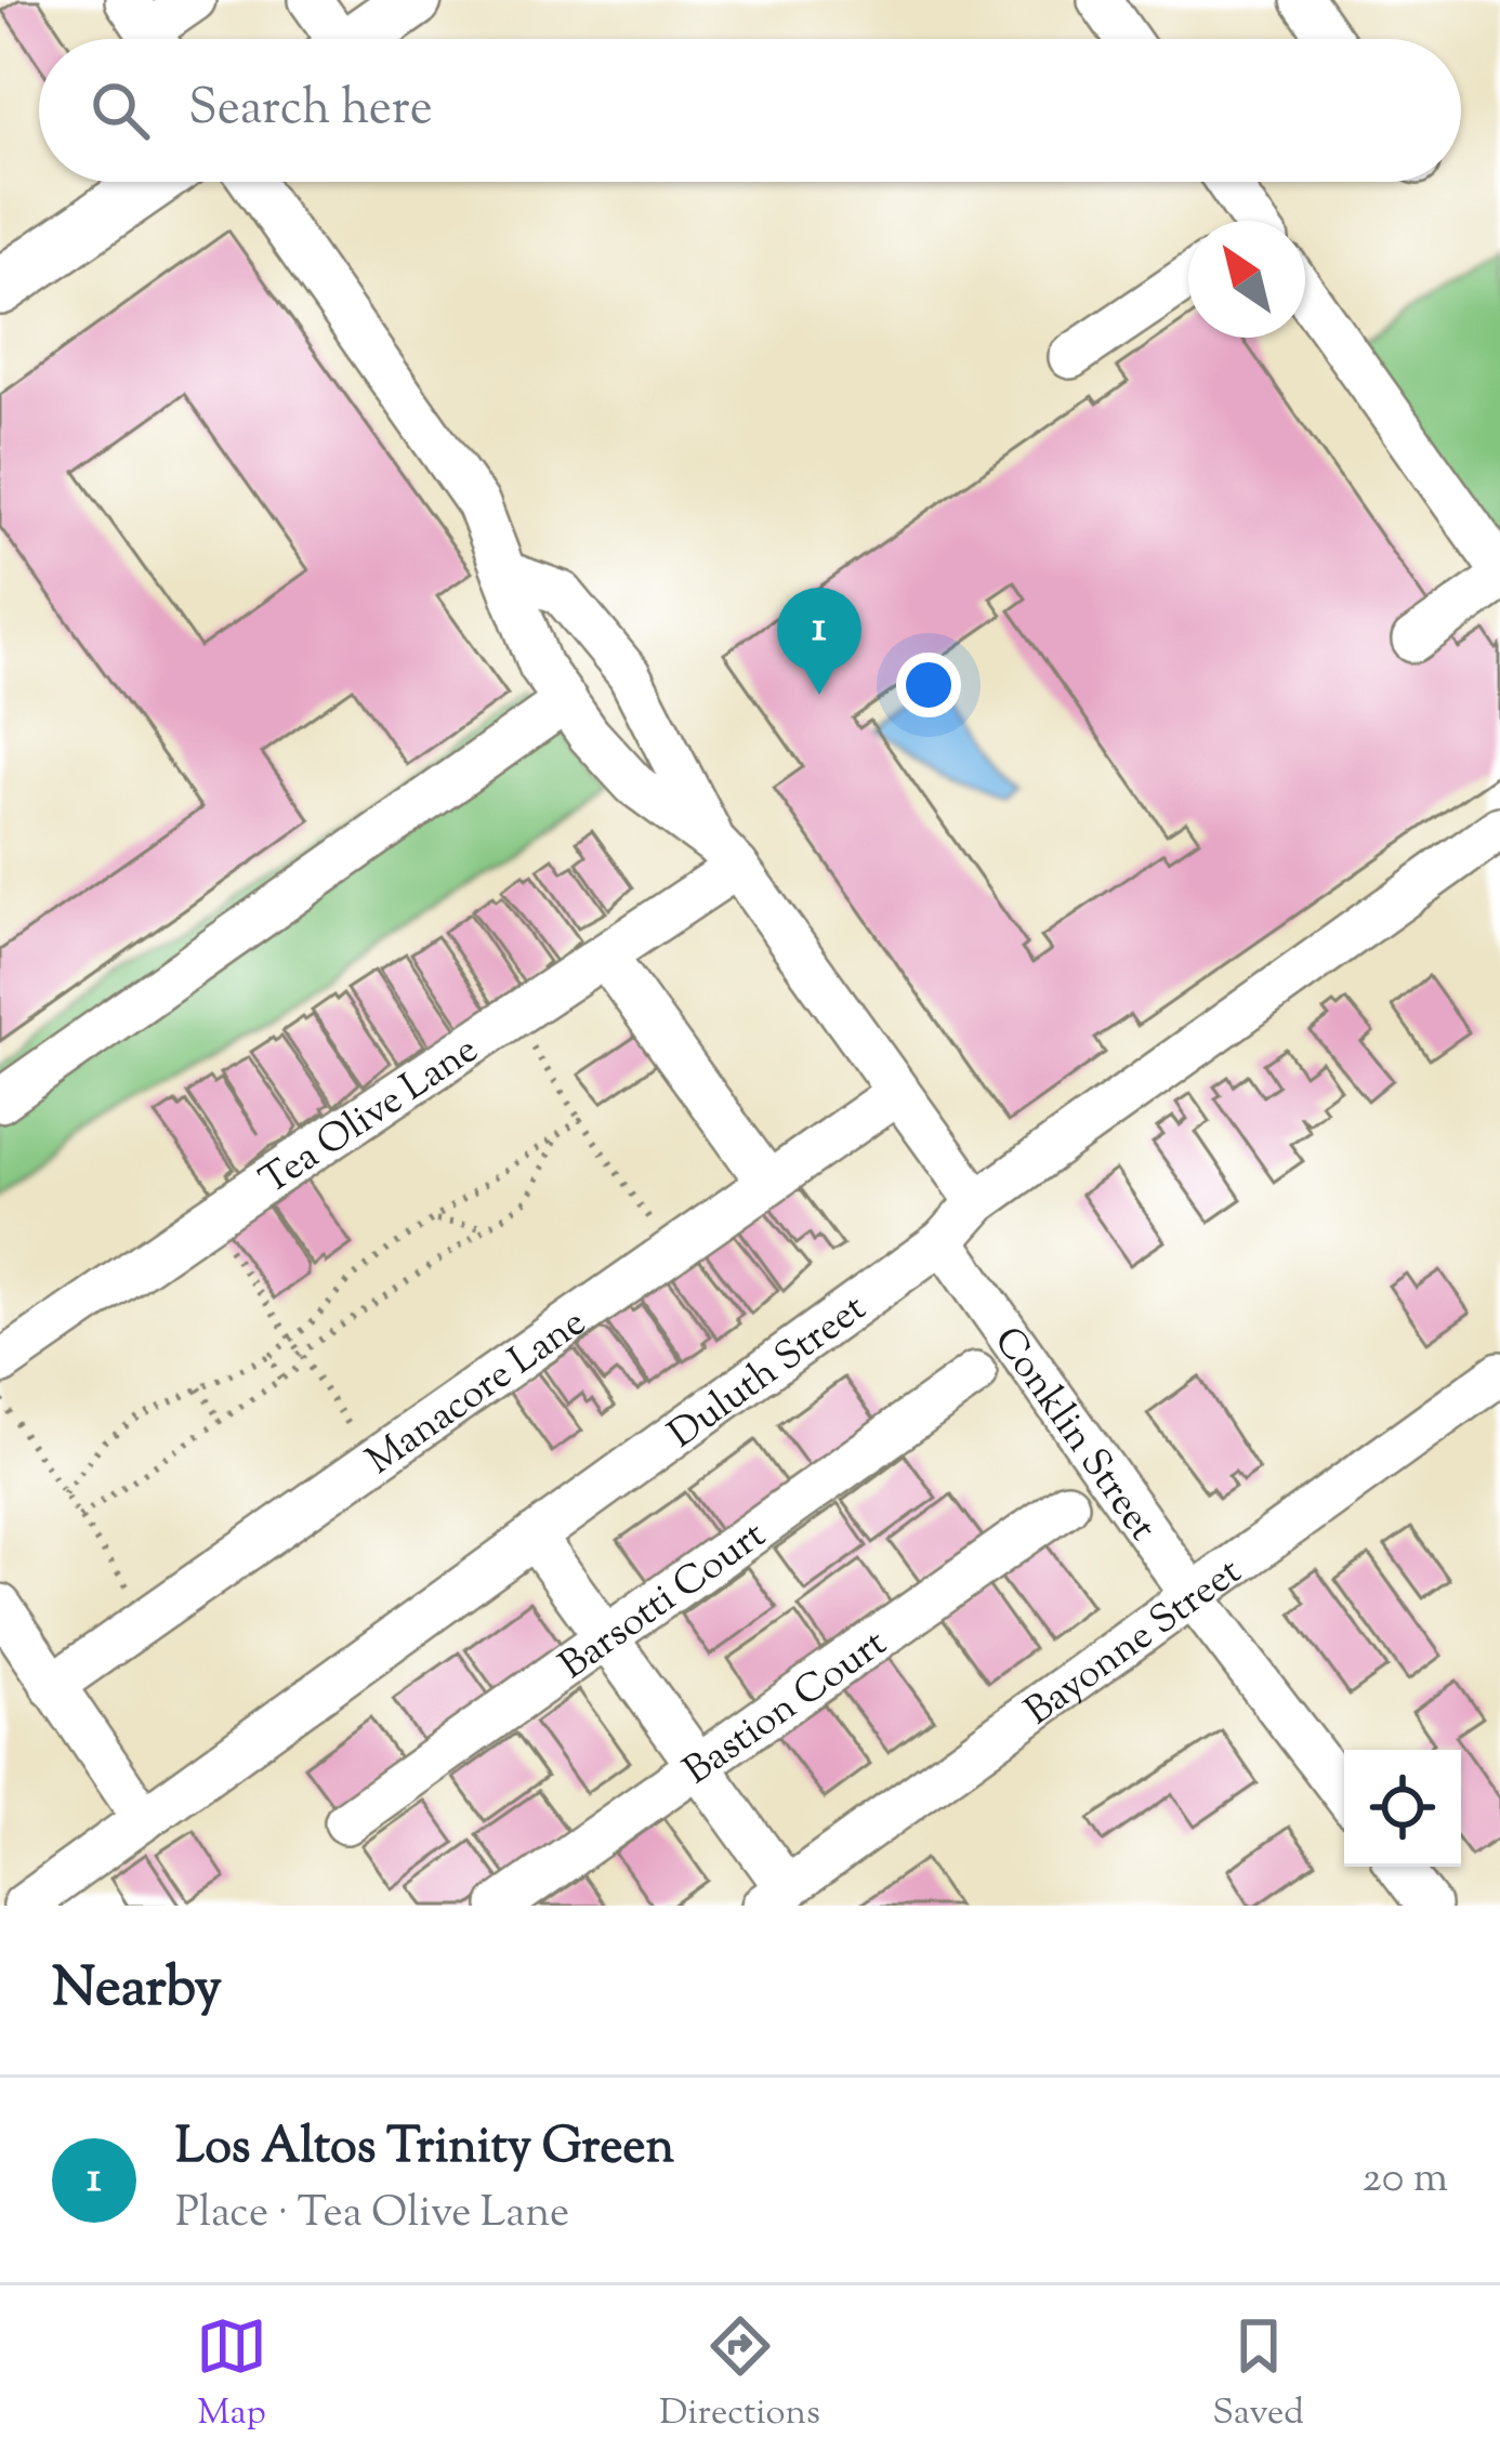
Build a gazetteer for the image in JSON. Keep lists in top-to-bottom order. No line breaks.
{"streets":{"street":["Tea Olive Lane","Duluth Street","Manacore Lane","Conklin Street","Barsotti Court","Bayonne Street","Bastion Court"]},"crossings":[["Duluth Street","Conklin Street"],["Conklin Street","Bayonne Street"]],"north":"top left","page":{"search":"Search here","pins":"1","heading":"Nearby","list":[{"mark":"1","name":"Los Altos Trinity Green","note":"Place · Tea Olive Lane","value":"20 m"}],"nav":["Map","Directions","Saved"]}}
